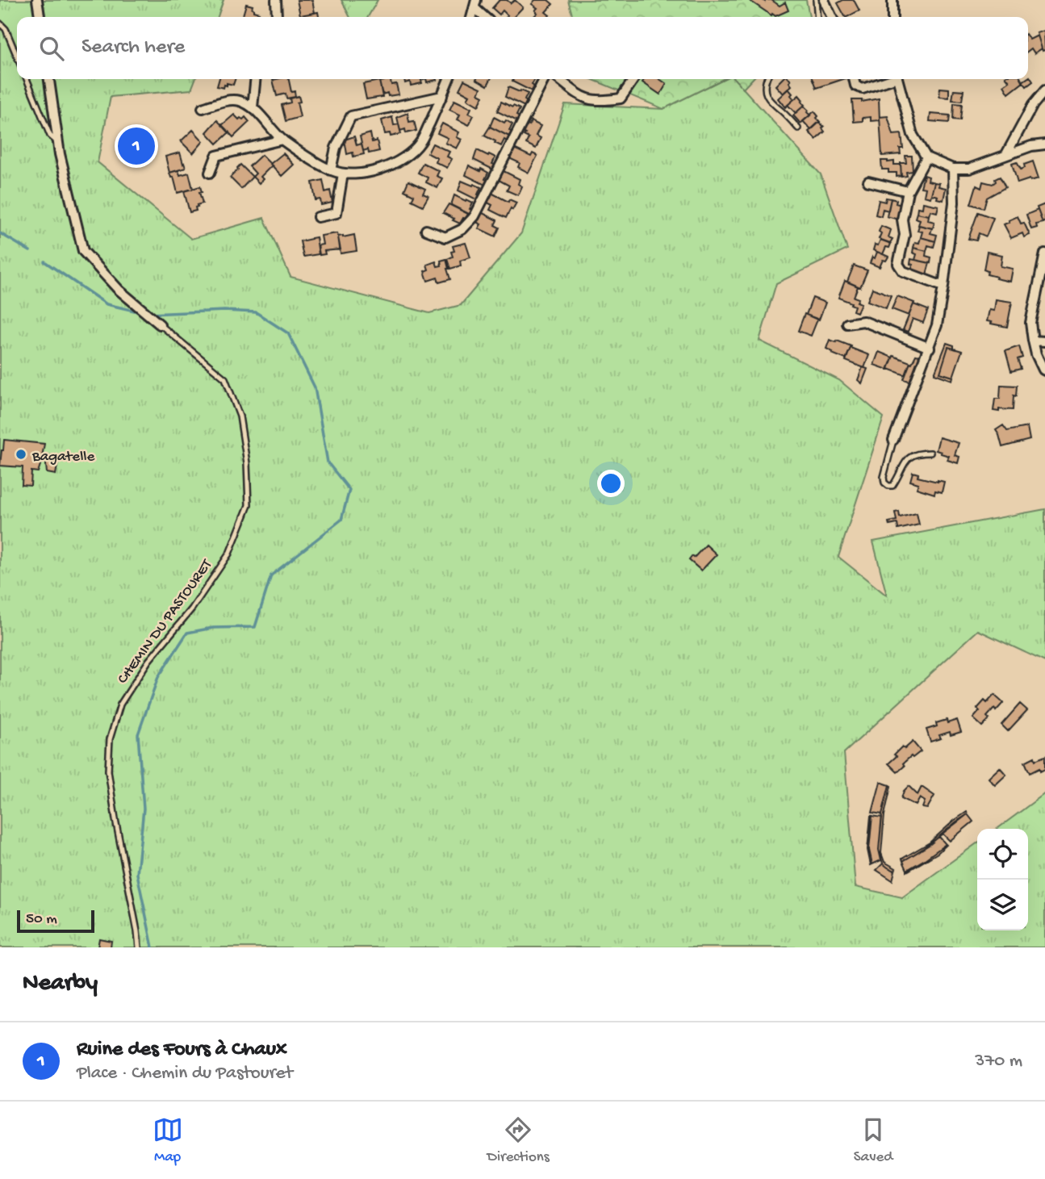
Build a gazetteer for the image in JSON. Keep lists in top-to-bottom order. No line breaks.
{"streets":{"street":["CHEMIN DU PASTOURET"]},"places":["Bagatelle"],"scale_bar":"50 m","page":{"search":"Search here","pins":"1","scale":"50 m","heading":"Nearby","list":[{"mark":"1","name":"Ruine des Fours à Chaux","note":"Place · Chemin du Pastouret","value":"370 m"}],"nav":["Map","Directions","Saved"]}}
